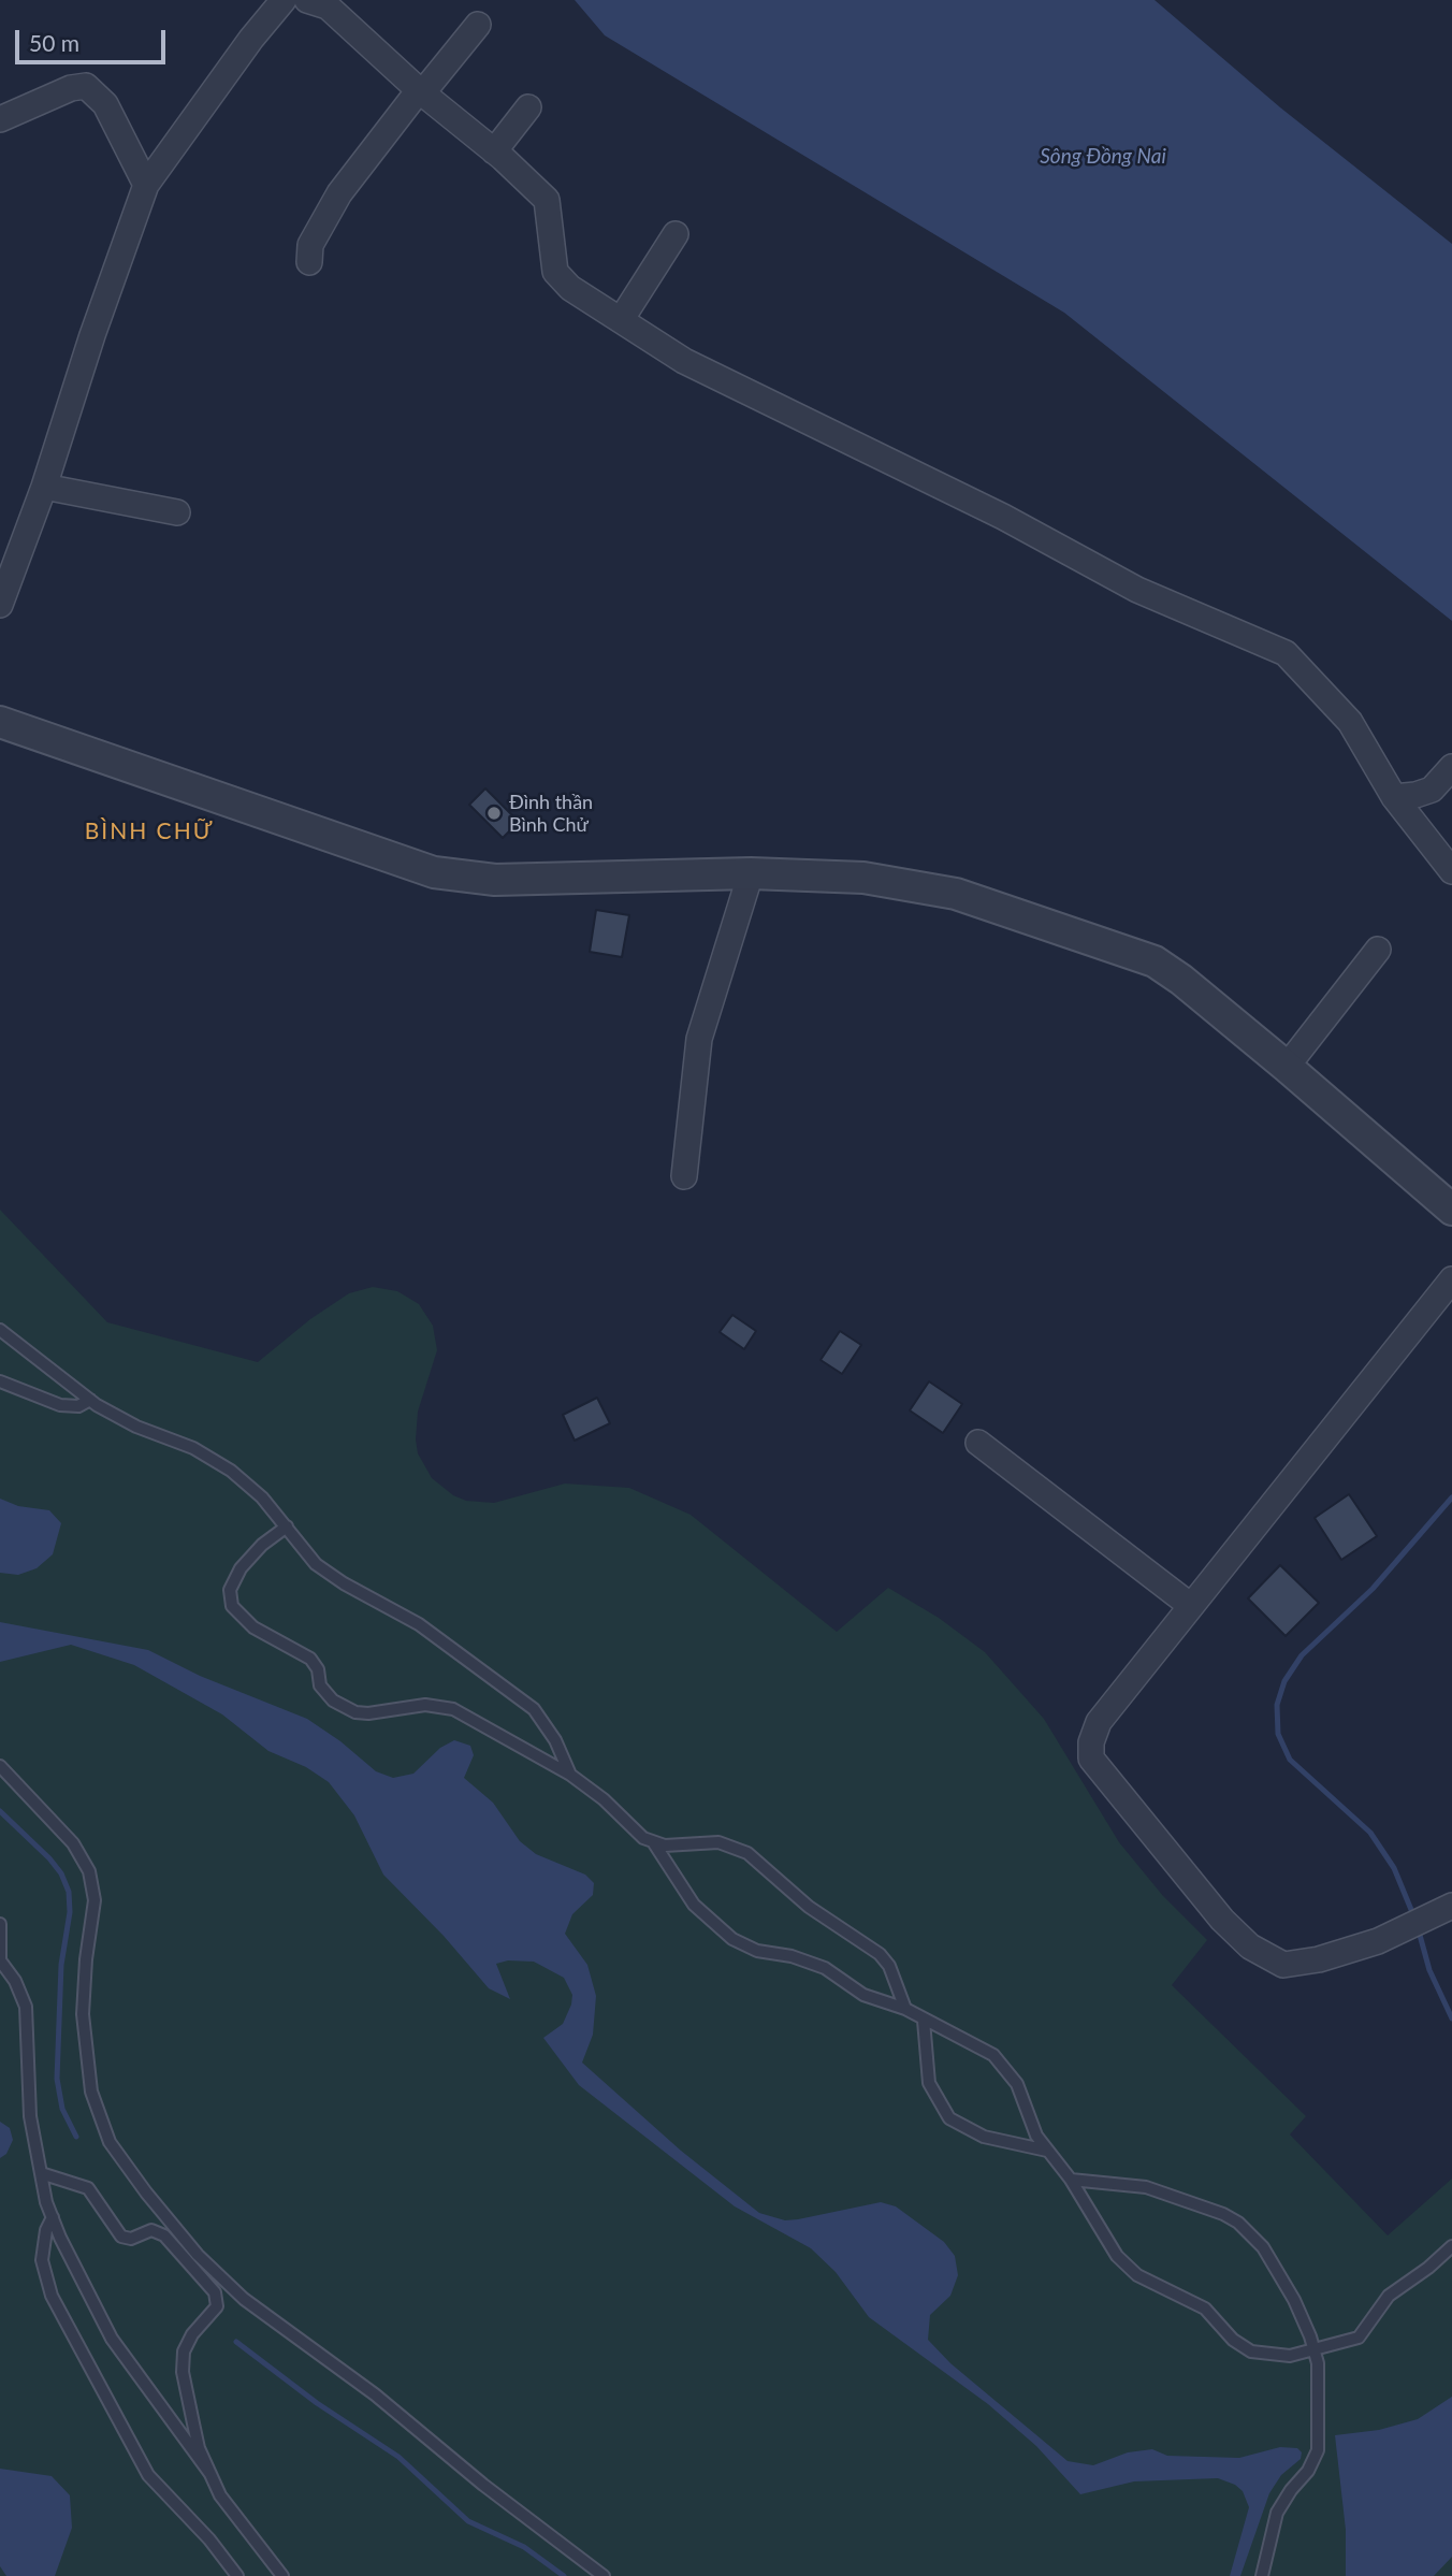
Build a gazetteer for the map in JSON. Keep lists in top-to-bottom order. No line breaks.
{"districts":["BÌNH CHỮ"],"water":["Sông Đồng Nai"],"places":["Đình thần Bình Chử"],"scale_bar":"50 m"}
